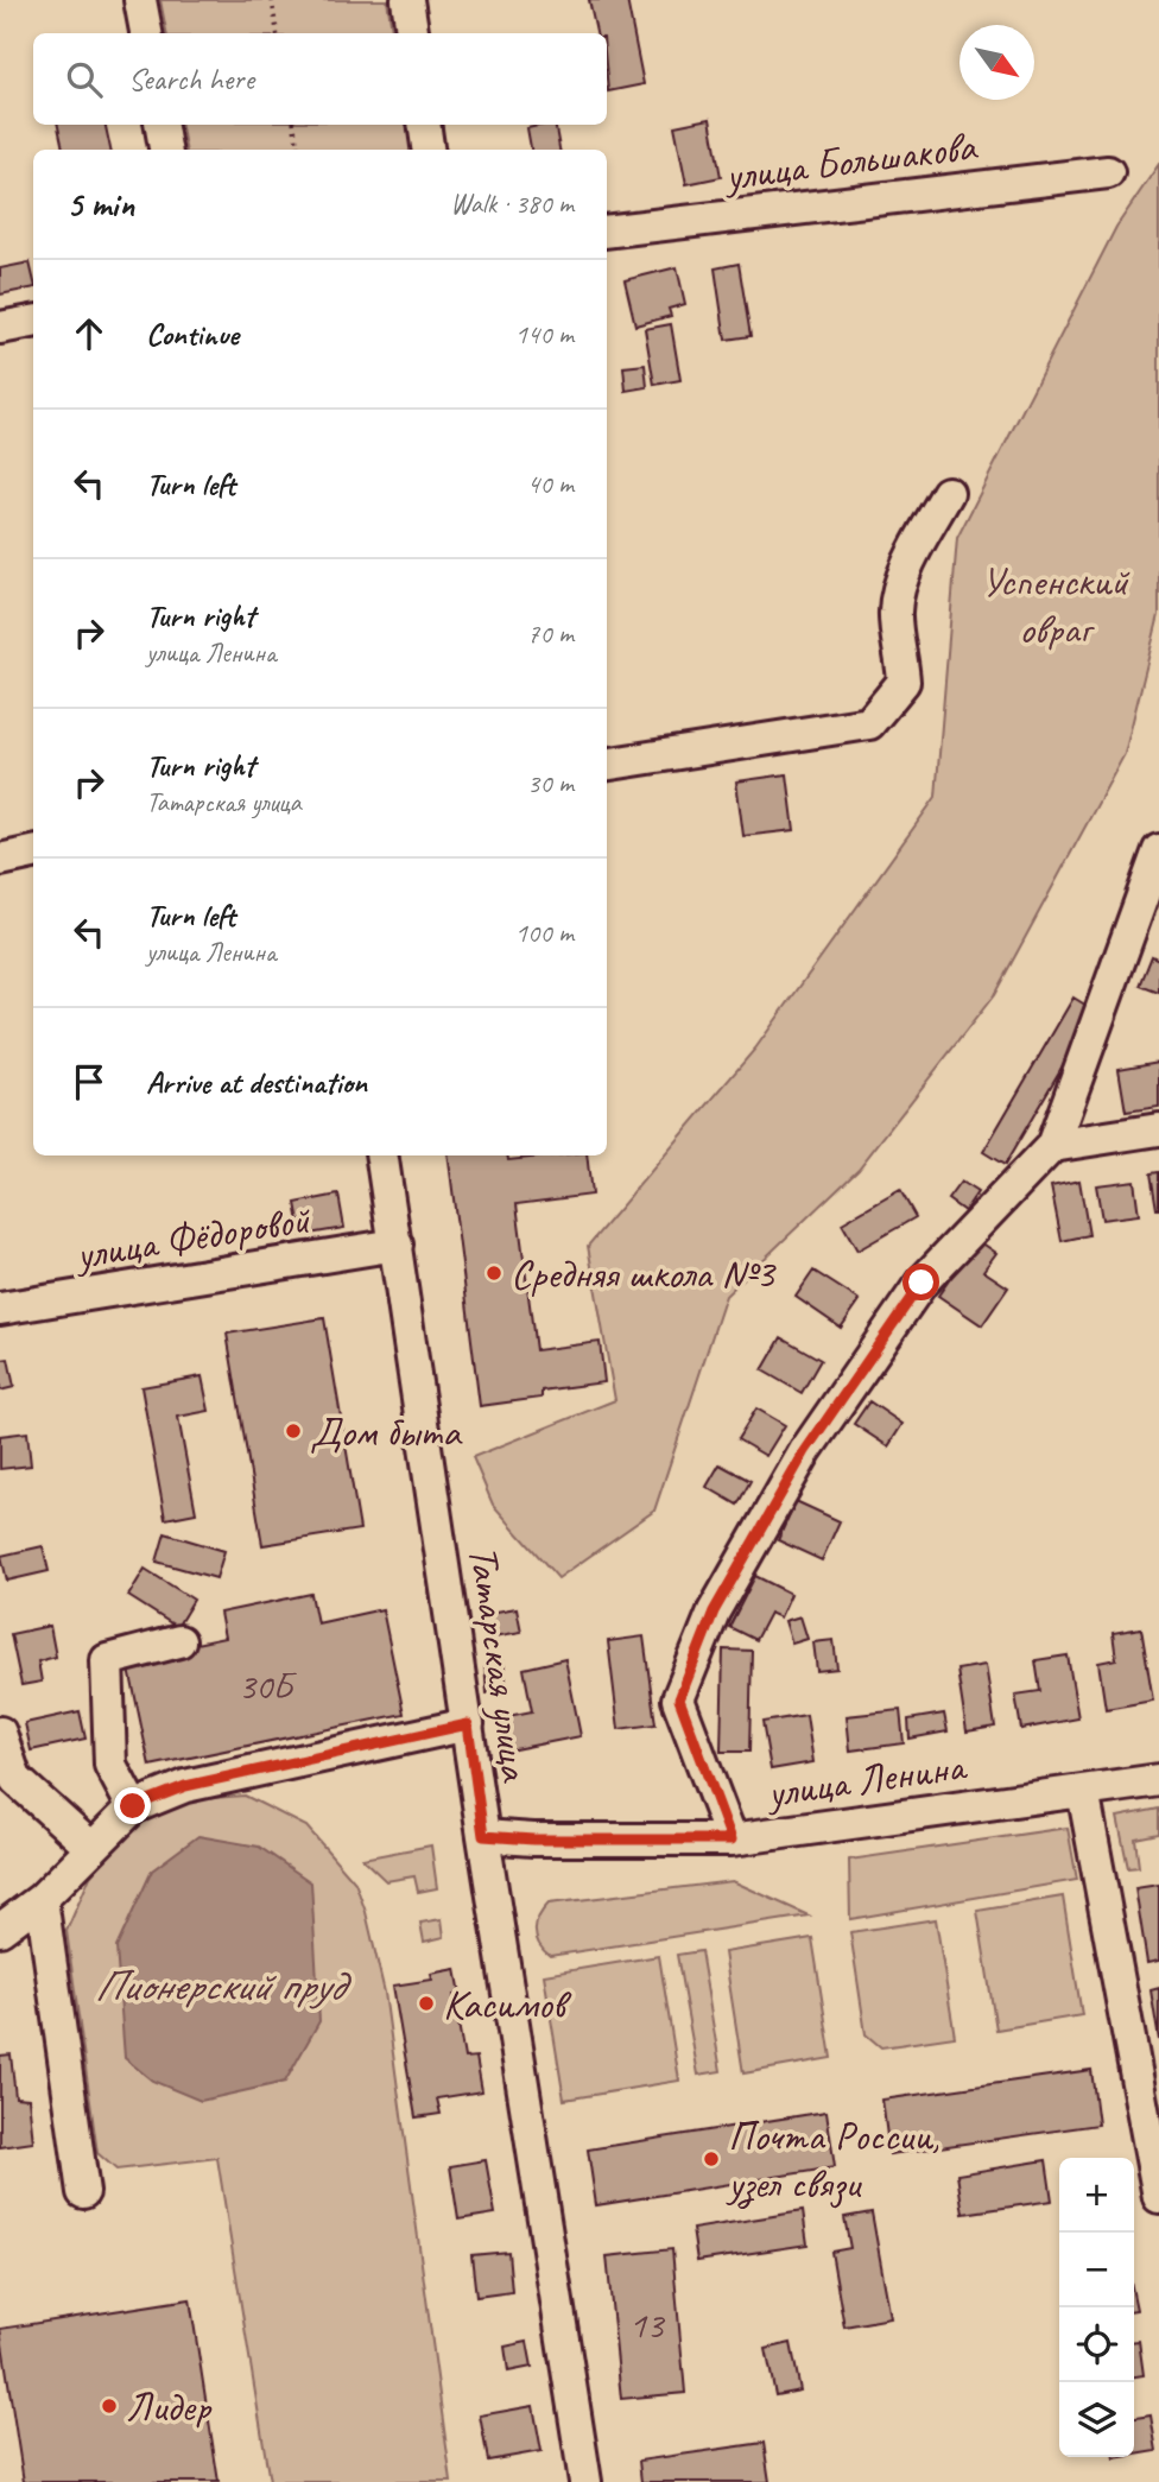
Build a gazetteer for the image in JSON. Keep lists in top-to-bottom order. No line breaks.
{"streets":{"street":["улица Большакова","улица Фёдоровой","Татарская улица","улица Ленина"]},"crossings":[["улица Фёдоровой","Татарская улица"],["Татарская улица","улица Ленина"]],"water":["Пионерский пруд"],"parks":["Успенский овраг"],"places":["Средняя школа №3","Дом быта","Касимов","Почта России, узел связи","Лидер"],"house_numbers":["30Б","13"],"north":"bottom right","page":{"search":"Search here","heading":["5 min","Walk · 380 m"],"list":[["Continue","140 m"],["Turn left","40 m"],["Turn right","улица Ленина","70 m"],["Turn right","Татарская улица","30 m"],["Turn left","улица Ленина","100 m"],"Arrive at destination"],"map_buttons":["+","−"]}}
